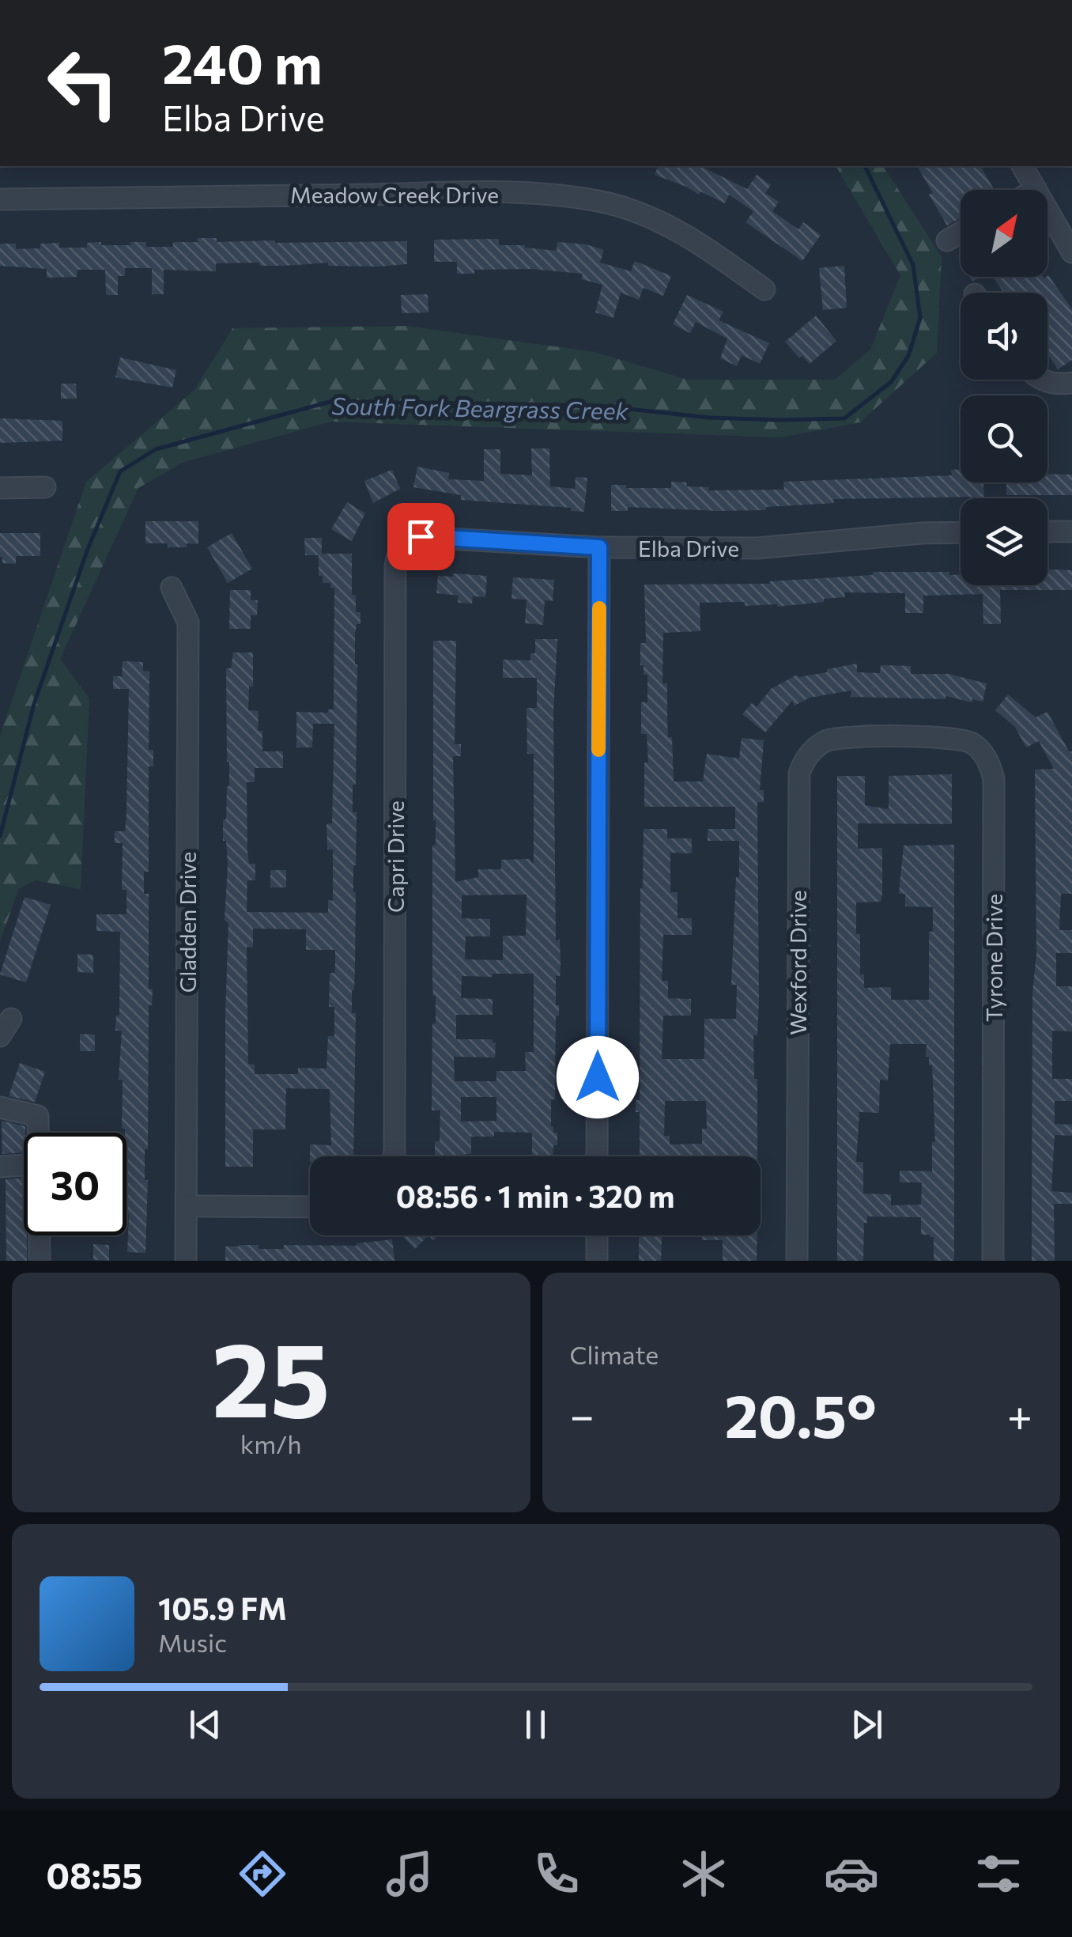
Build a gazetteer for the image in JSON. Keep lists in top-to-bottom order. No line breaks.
{"streets":{"street":["Meadow Creek Drive","Elba Drive","Capri Drive","Gladden Drive","Tyrone Drive","Wexford Drive"]},"crossings":[["Elba Drive","Capri Drive"],["Tyrone Drive","Wexford Drive"]],"water":["South Fork Beargrass Creek"],"north":"top right","page":{"turn":["240 m","Elba Drive"],"limit":"30","trip":"08:56 · 1 min · 320 m","tile":[["25","km/h"],"Climate"],"heat":["−","20.5°","+"],"song":["105.9 FM","Music"],"tabs":"08:55"}}
